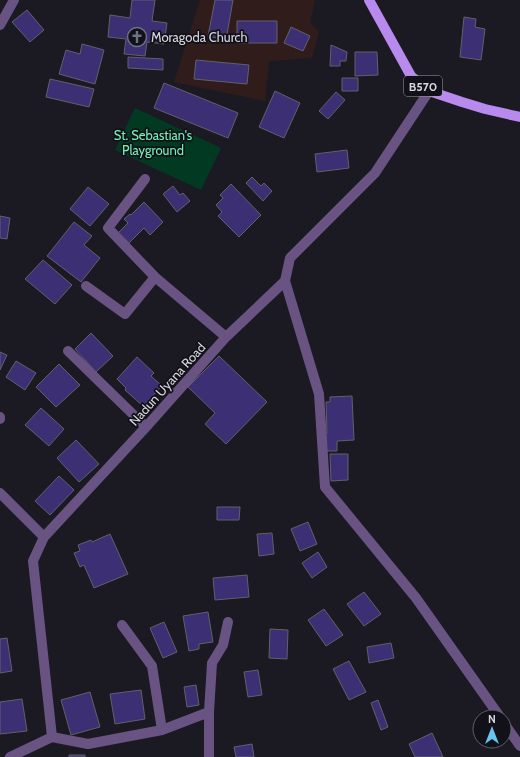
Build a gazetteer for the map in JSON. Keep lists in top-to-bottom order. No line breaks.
{"streets":{"main road":["B570"],"street":["Nadun Uyana Road"]},"parks":["St. Sebastian's Playground"],"places":{"church":["Moragoda Church"]},"north":"top"}
